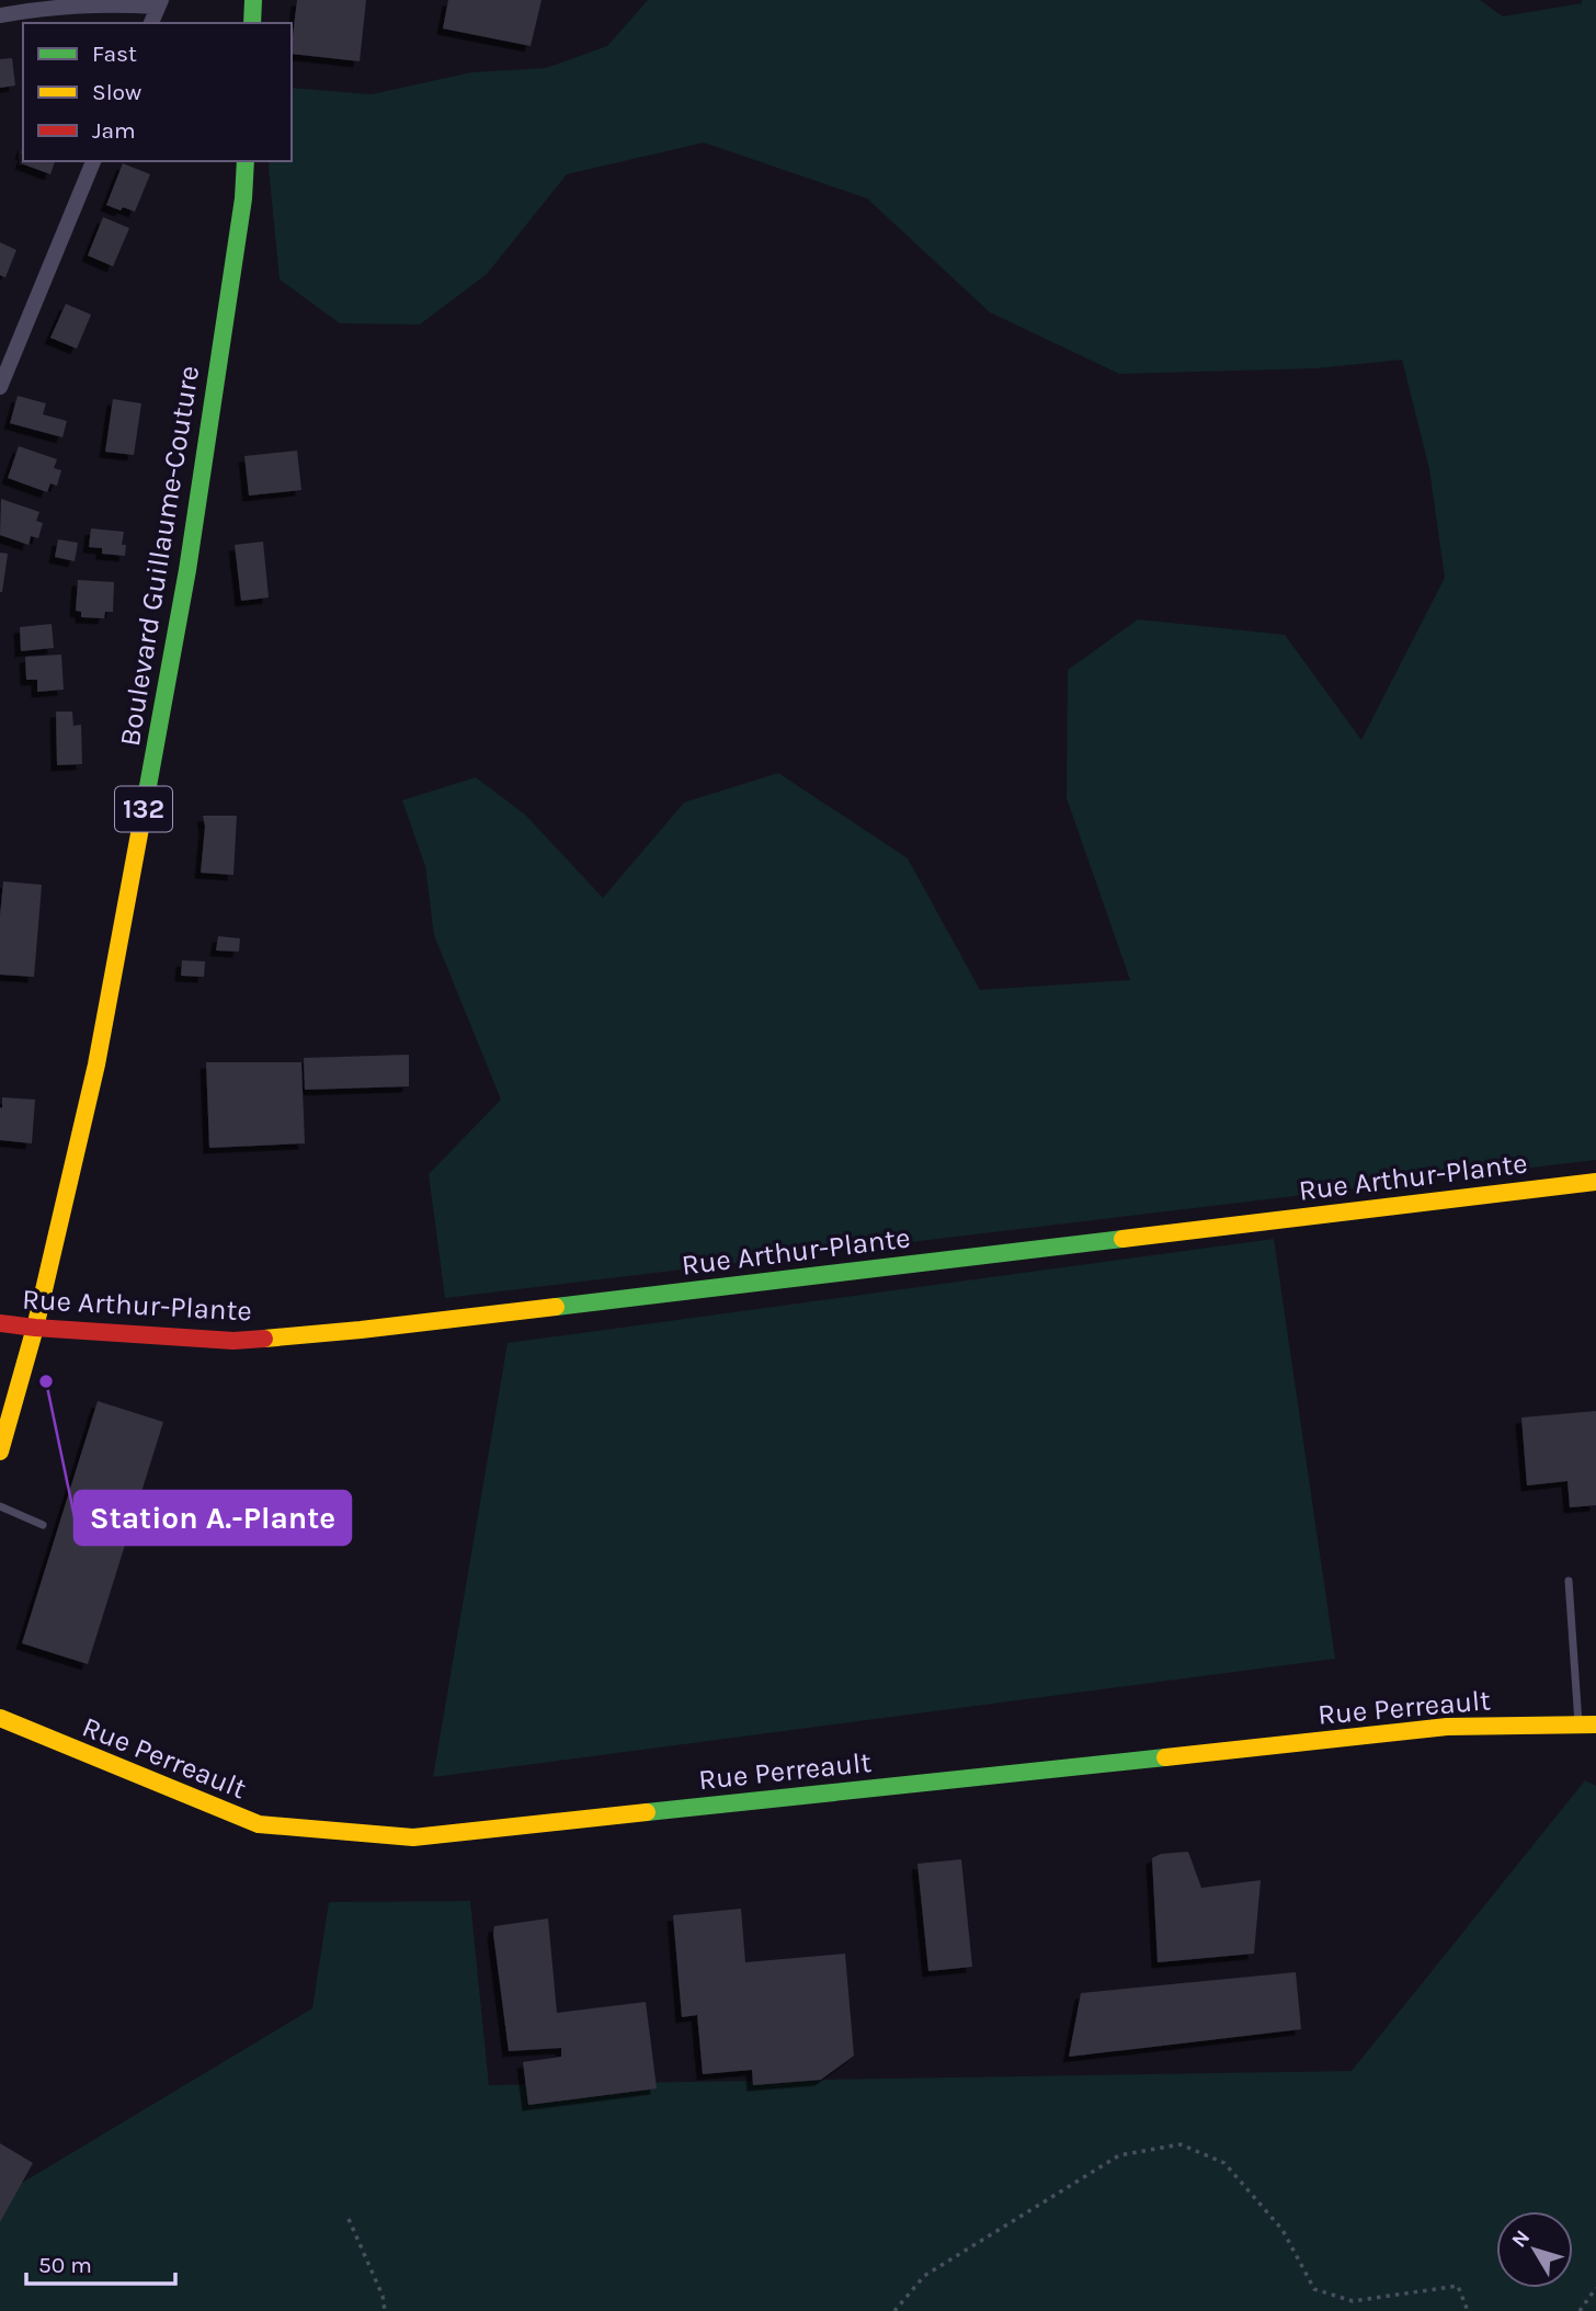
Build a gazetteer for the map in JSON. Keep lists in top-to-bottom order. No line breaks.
{"streets":{"street":["Boulevard Guillaume-Couture","132","Rue Arthur-Plante","Rue Perreault"]},"crossings":[["Boulevard Guillaume-Couture","Rue Arthur-Plante"]],"places":["Station A.-Plante"],"legend":["Fast","Slow","Jam"],"scale_bar":"50 m","north":"top left"}
